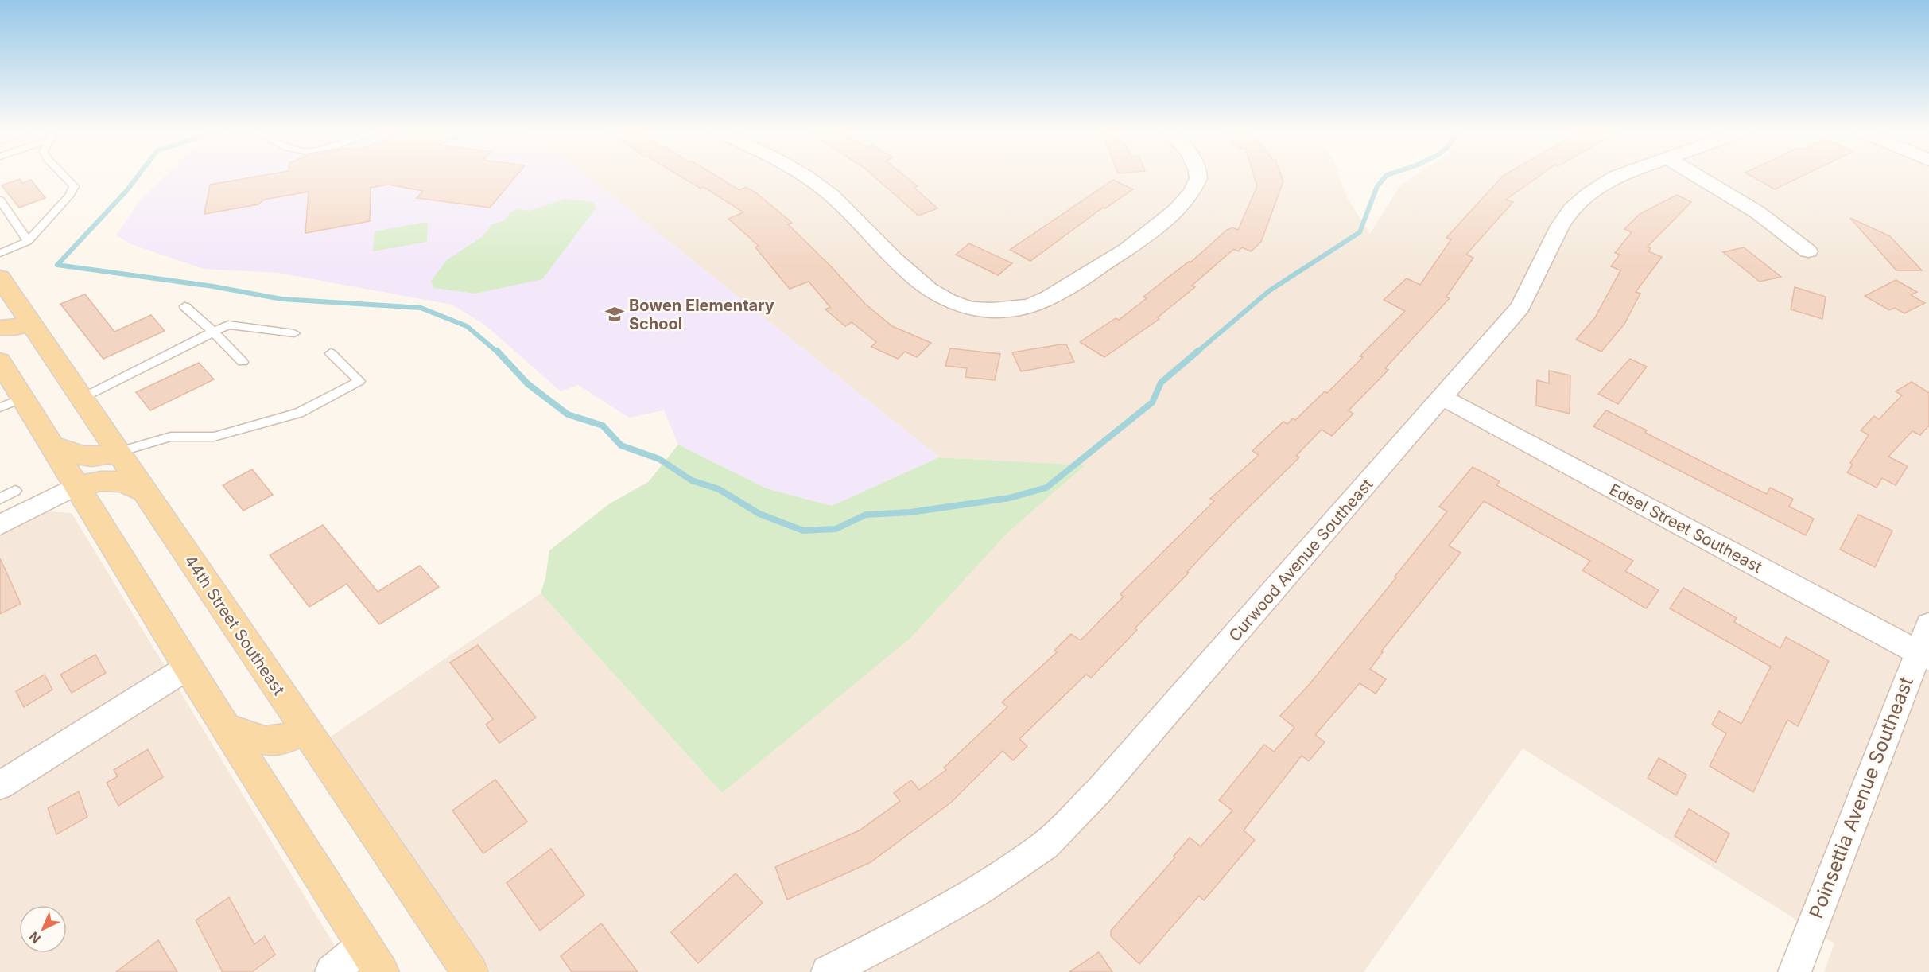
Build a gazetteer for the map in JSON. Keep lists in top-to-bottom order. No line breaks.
{"streets":{"main road":["44th Street Southeast"],"street":["Edsel Street Southeast","Curwood Avenue Southeast","Poinsettia Avenue Southeast"]},"crossings":[["Edsel Street Southeast","Curwood Avenue Southeast"],["Edsel Street Southeast","Poinsettia Avenue Southeast"]],"places":{"school or university":["Bowen Elementary School"]},"north":"bottom left"}
